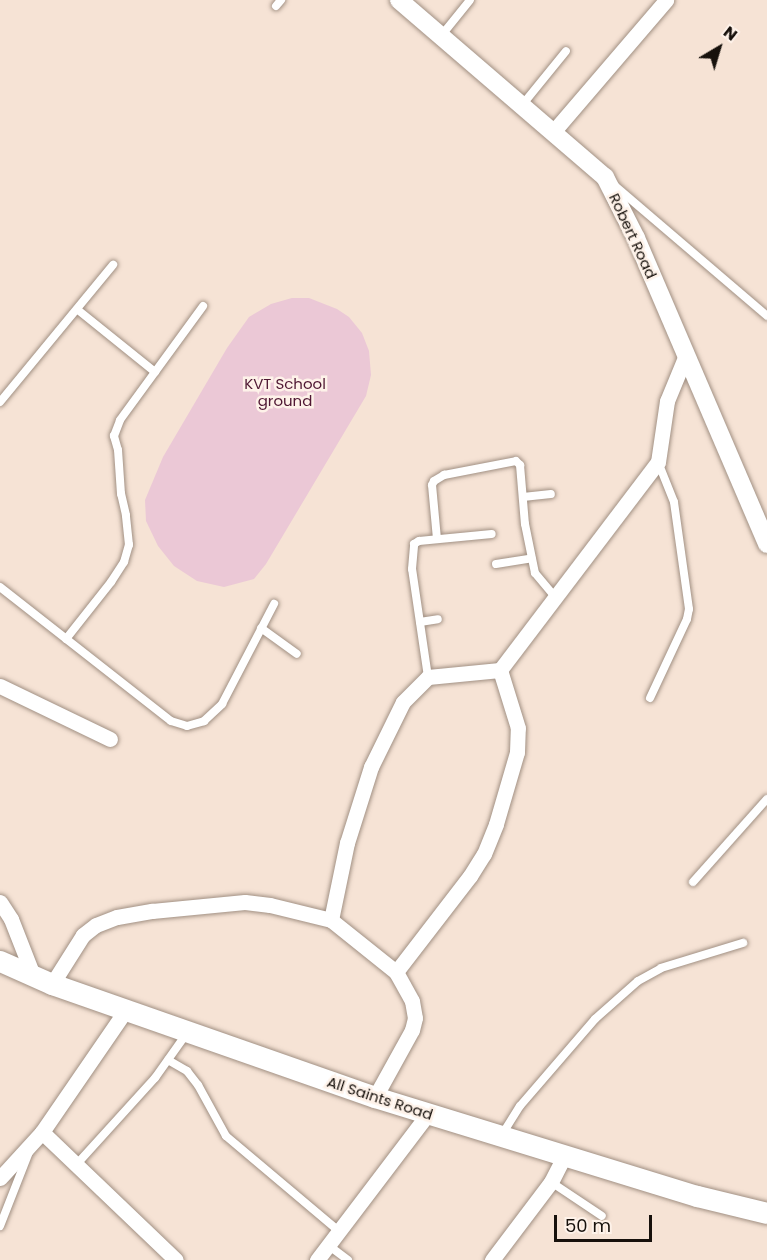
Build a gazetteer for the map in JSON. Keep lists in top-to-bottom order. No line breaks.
{"streets":{"main road":["All Saints Road"],"street":["Robert Road"]},"parks":["KVT School ground"],"scale_bar":"50 m","north":"top right"}
